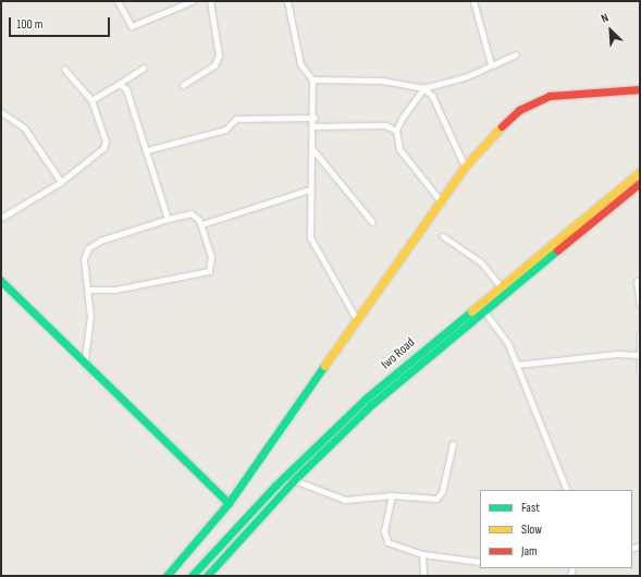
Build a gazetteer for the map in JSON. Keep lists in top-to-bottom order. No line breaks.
{"streets":{"main road":["Iwo Road"]},"legend":["Fast","Slow","Jam"],"scale_bar":"100 m","north":"top left"}
